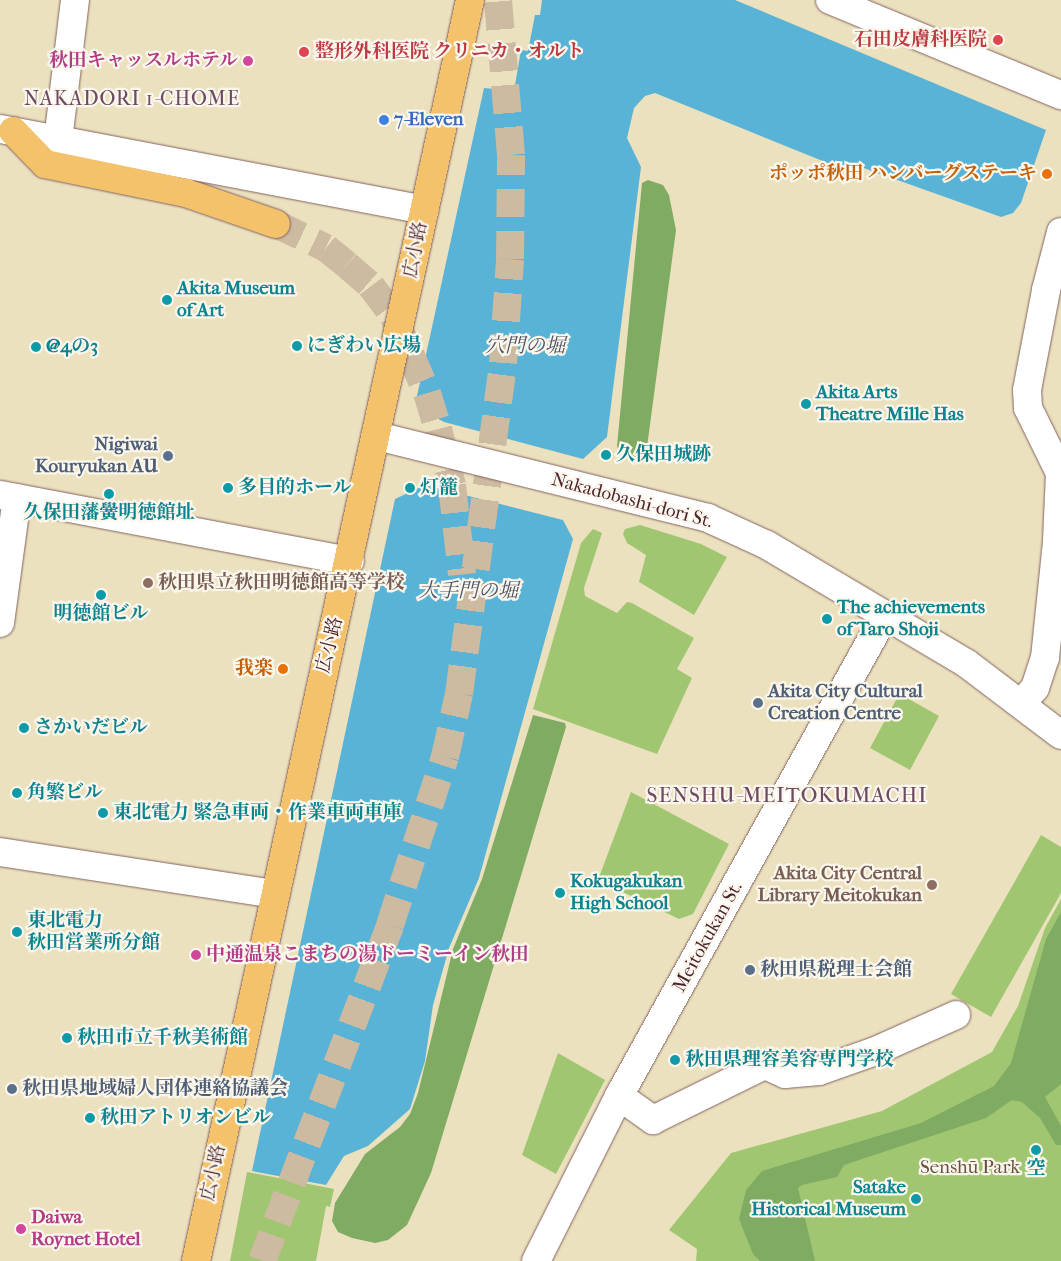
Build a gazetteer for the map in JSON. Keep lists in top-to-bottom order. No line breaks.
{"streets":{"main road":["広小路"],"street":["Nakadobashi-dori St.","Meitokukan St."]},"crossings":[["広小路","Nakadobashi-dori St."],["Nakadobashi-dori St.","Meitokukan St."]],"districts":["NAKADORI 1-CHOME","SENSHU-MEITOKUMACHI"],"water":["穴門の堀","大手門の堀"],"parks":["Senshū Park"],"places":["石田皮膚科医院","整形外科医院 クリニカ・オルト","秋田キャッスルホテル","7-Eleven","ポッポ秋田 ハンバーグステーキ","Akita Museum of Art","にぎわい広場","@4の3","Akita Arts Theatre Mille Has","久保田城跡","Nigiwai Kouryukan AU","多目的ホール","灯籠","久保田藩黌明徳館址","秋田県立秋田明徳館高等学校","明徳館ビル","The achievements of Taro Shoji","我楽","Akita City Cultural Creation Centre","さかいだビル","角繁ビル","東北電力 緊急車両・作業車両車庫","Akita City Central Library Meitokukan","Kokugakukan High School","東北電力 秋田営業所分館","中通温泉こまちの湯ドーミーイン秋田","秋田県税理士会館","秋田市立千秋美術館","秋田県理容美容専門学校","秋田県地域婦人団体連絡協議会","秋田アトリオンビル","空","Satake Historical Museum","Daiwa Roynet Hotel"]}
